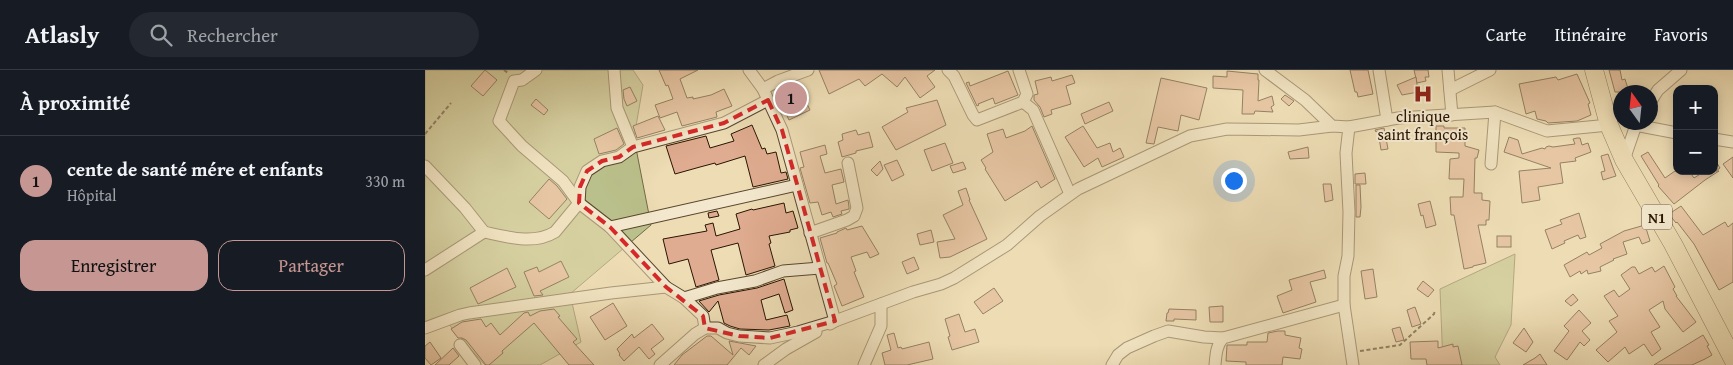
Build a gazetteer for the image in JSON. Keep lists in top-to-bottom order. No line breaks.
{"streets":{"highway":["N1"]},"places":{"hospital":["clinique saint françois"]},"north":"top","page":{"header":"Atlasly","search":"Rechercher","nav":["Carte","Itinéraire","Favoris"],"heading":"À proximité","pins":"1","map_buttons":["+","−"],"list":[{"mark":"1","name":"cente de santé mére et enfants","note":"Hôpital","value":"330 m"}],"buttons":["Enregistrer","Partager"]}}
